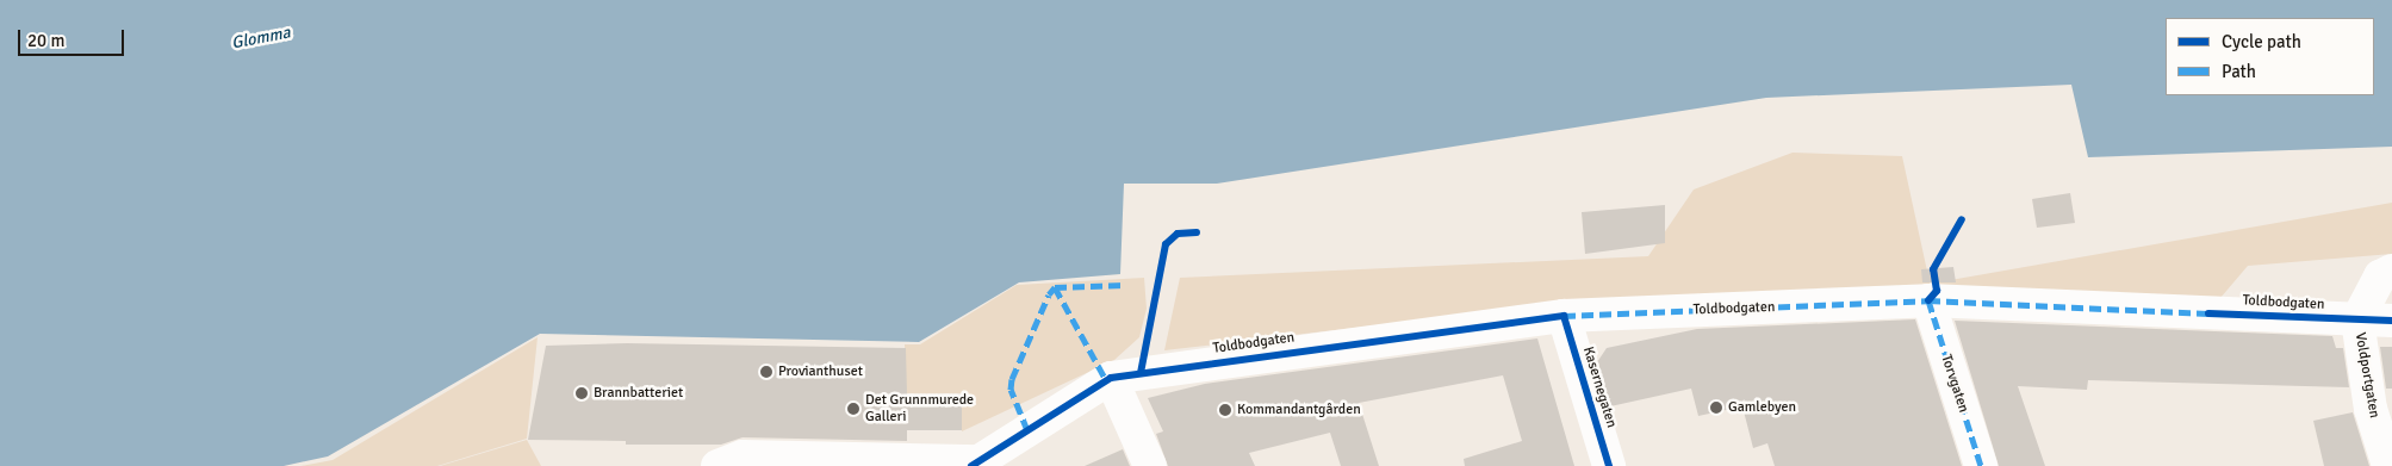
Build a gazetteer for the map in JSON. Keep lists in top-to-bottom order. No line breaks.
{"streets":{"street":["Toldbodgaten","Voldportgaten","Torvgaten","Kasernegaten"]},"crossings":[["Toldbodgaten","Voldportgaten"],["Toldbodgaten","Torvgaten"],["Toldbodgaten","Kasernegaten"]],"water":["Glomma"],"places":["Provianthuset","Brannbatteriet","Gamlebyen","Det Grunnmurede Galleri","Kommandantgården"],"legend":["Cycle path","Path"],"scale_bar":"20 m"}
